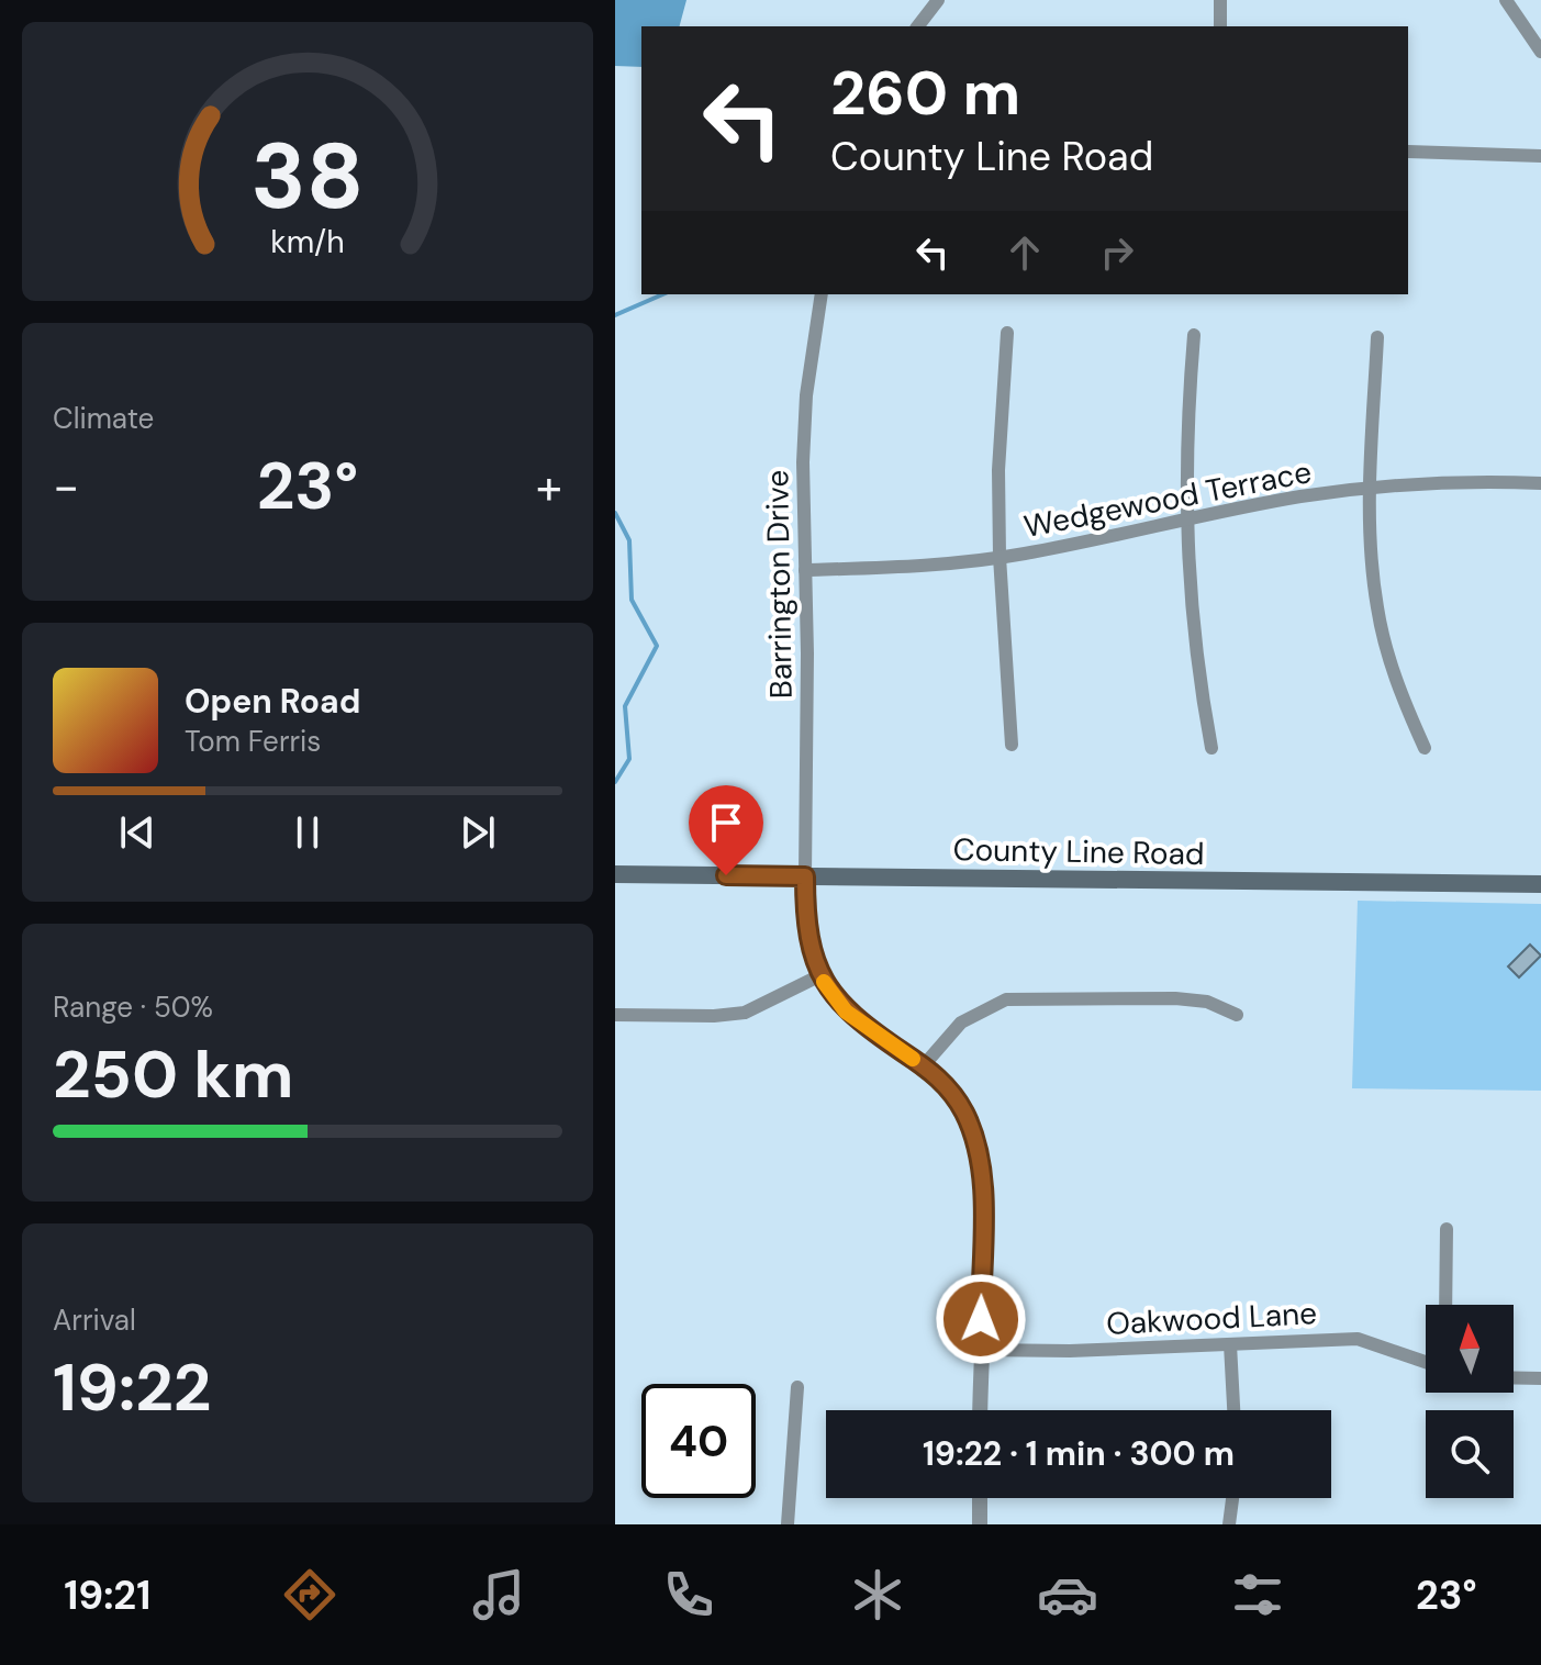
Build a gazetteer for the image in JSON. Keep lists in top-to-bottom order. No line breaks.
{"streets":{"main road":["County Line Road"],"street":["Wedgewood Terrace","Barrington Drive","Oakwood Lane"]},"crossings":[["Wedgewood Terrace","Barrington Drive"],["Barrington Drive","County Line Road"]],"north":"top","page":{"turn":["260 m","County Line Road"],"tile":["Climate",["Range · 50%","250 km"],["Arrival","19:22"]],"heat":["−","23°","+"],"song":["Open Road","Tom Ferris"],"limit":"40","trip":"19:22 · 1 min · 300 m","tabs":["19:21","23°"],"gauge":["38","km/h"]}}
